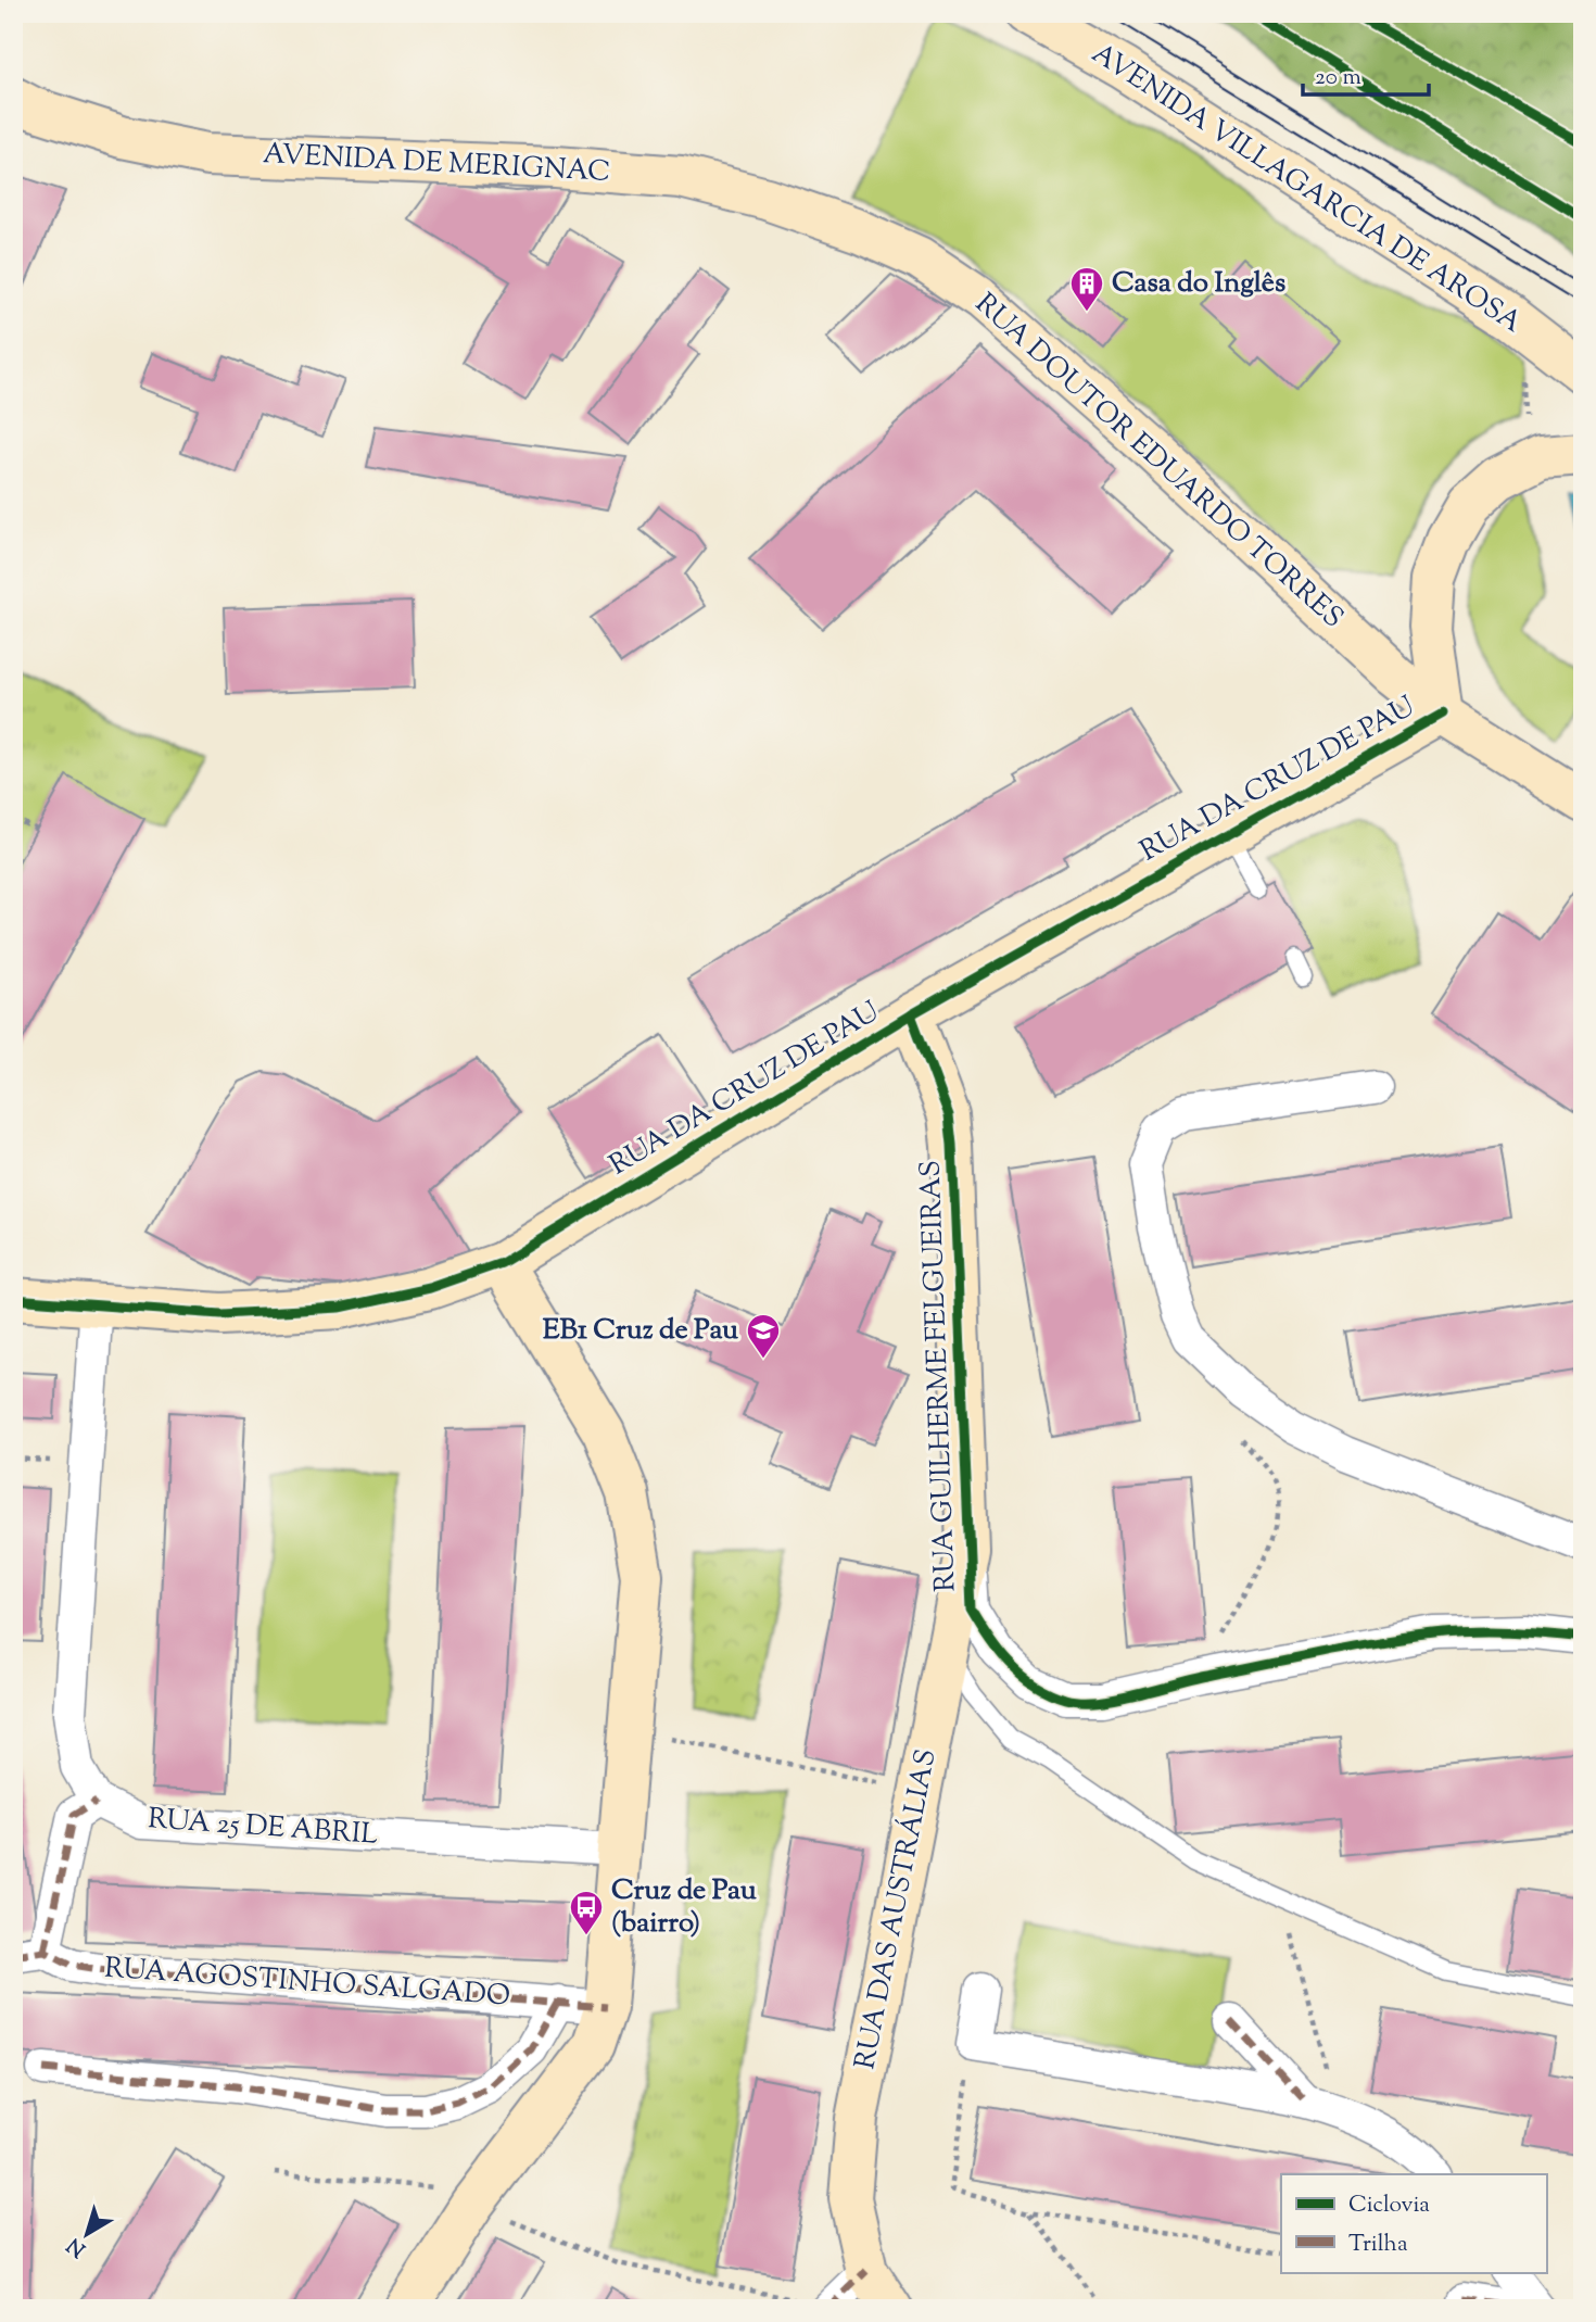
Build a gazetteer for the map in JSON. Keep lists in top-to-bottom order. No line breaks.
{"streets":{"street":["AVENIDA DE MERIGNAC","AVENIDA VILLAGARCIA DE AROSA","RUA DOUTOR EDUARDO TORRES","RUA DA CRUZ DE PAU","RUA GUILHERME FELGUEIRAS","RUA 25 DE ABRIL","RUA DAS AUSTRÁLIAS","RUA AGOSTINHO SALGADO"]},"crossings":[["AVENIDA DE MERIGNAC","RUA DOUTOR EDUARDO TORRES"],["RUA DOUTOR EDUARDO TORRES","RUA DA CRUZ DE PAU"],["RUA DA CRUZ DE PAU","RUA GUILHERME FELGUEIRAS"],["RUA GUILHERME FELGUEIRAS","RUA DAS AUSTRÁLIAS"]],"places":{"building":["Casa do Inglês"],"school or university":["EB1 Cruz de Pau"],"bus stop":["Cruz de Pau (bairro)"]},"legend":["Ciclovia","Trilha"],"scale_bar":"20 m","north":"bottom left"}
